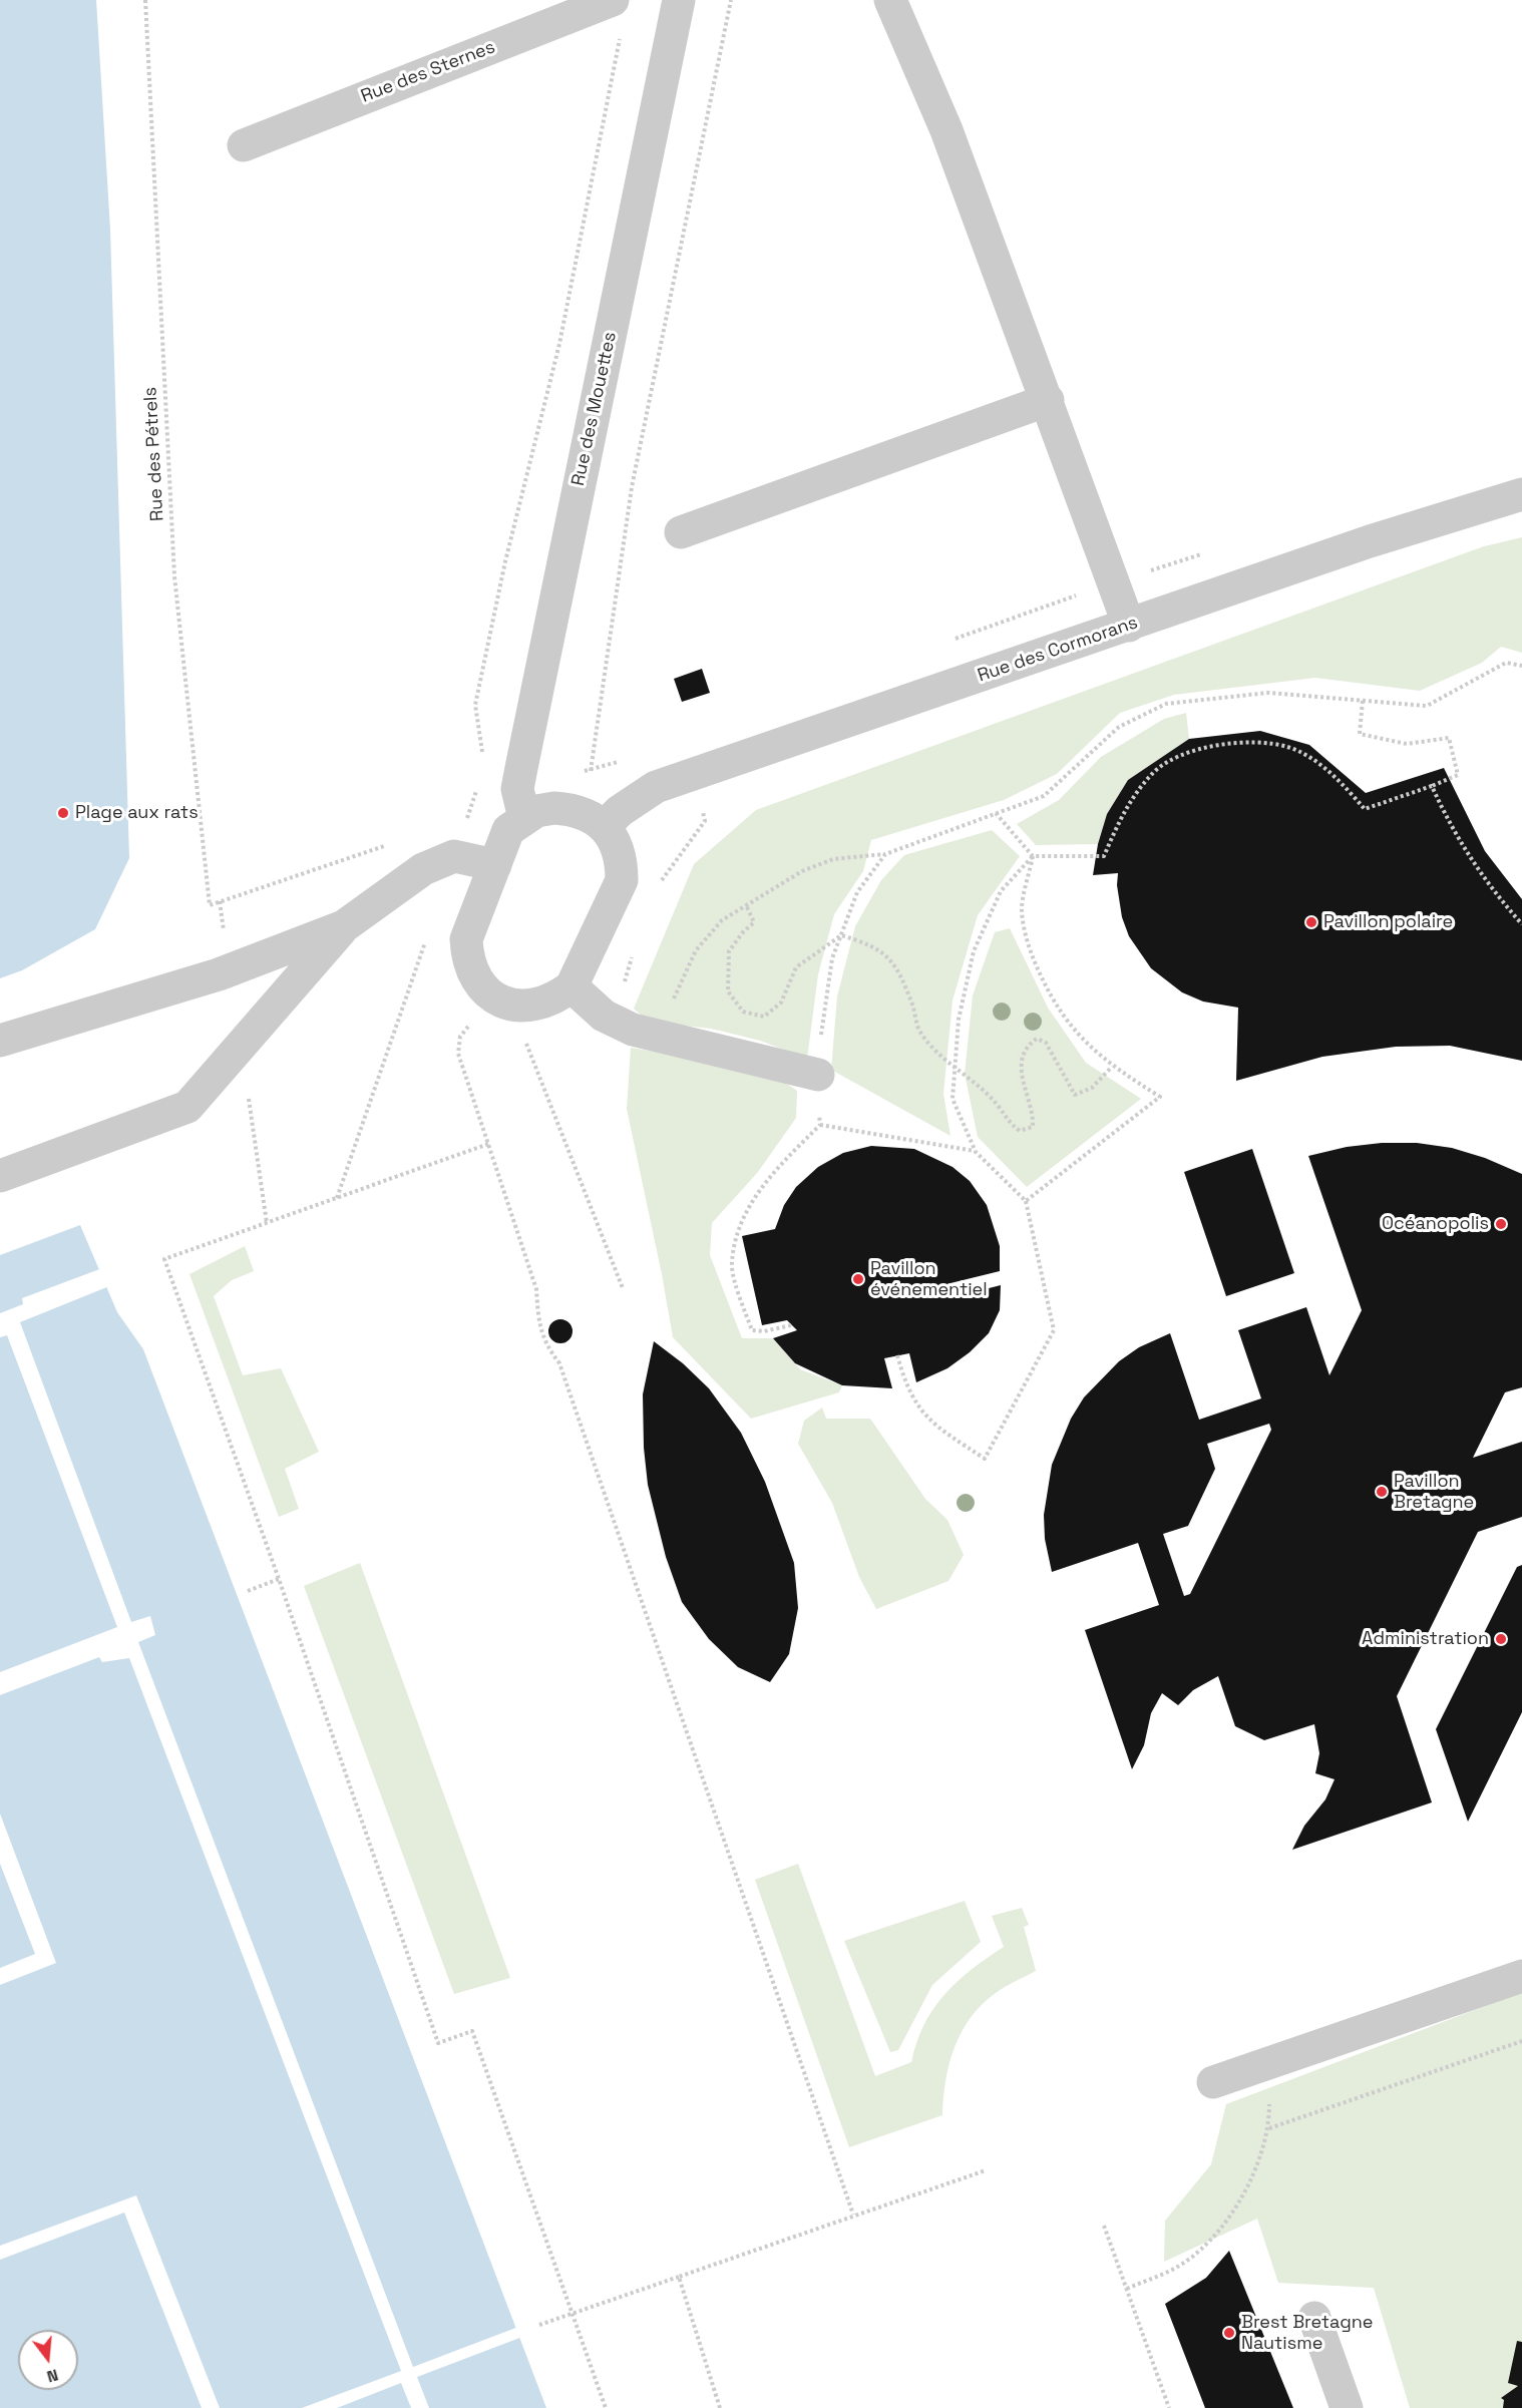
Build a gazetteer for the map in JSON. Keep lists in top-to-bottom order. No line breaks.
{"streets":{"street":["Rue des Sternes","Rue des Mouettes","Rue des Cormorans"],"path":["Rue des Pétrels"]},"crossings":[["Rue des Mouettes","Rue des Cormorans"]],"places":["Plage aux rats","Pavillon polaire","Océanopolis","Pavillon événementiel","Pavillon Bretagne","Administration","Brest Bretagne Nautisme"],"north":"bottom"}
